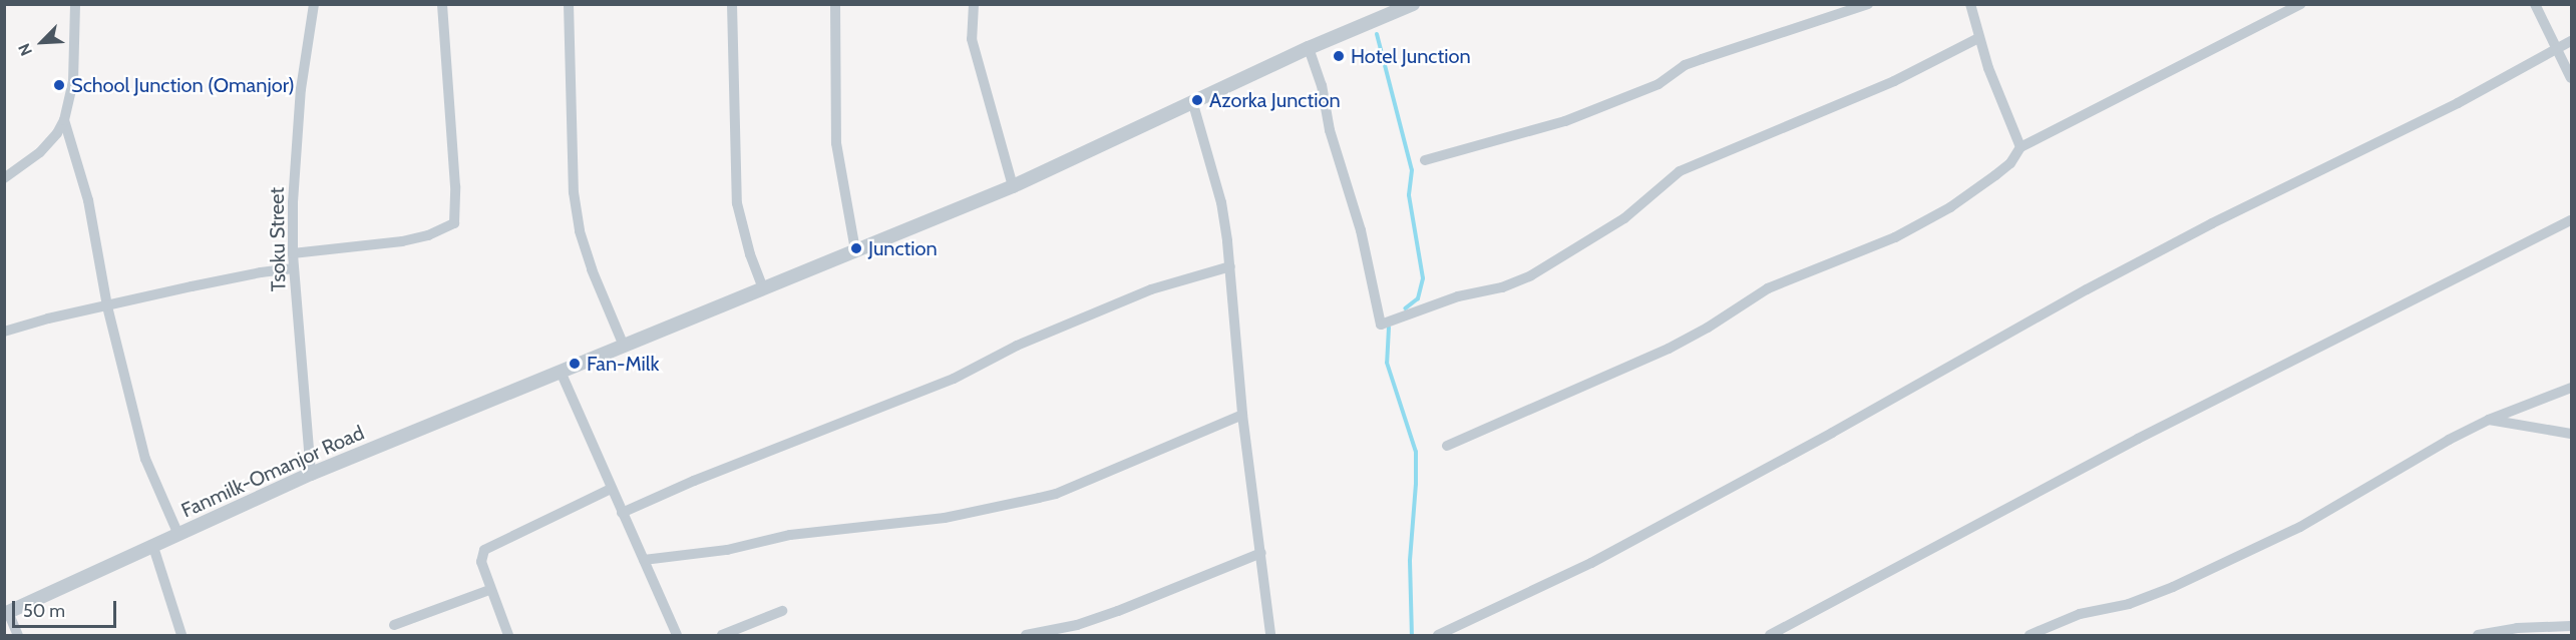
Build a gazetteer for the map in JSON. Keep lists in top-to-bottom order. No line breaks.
{"streets":{"street":["Tsoku Street","Fanmilk-Omanjor Road"]},"crossings":[["Tsoku Street","Fanmilk-Omanjor Road"]],"places":["Hotel Junction","School Junction (Omanjor)","Azorka Junction","Junction","Fan-Milk"],"scale_bar":"50 m","north":"bottom left"}
